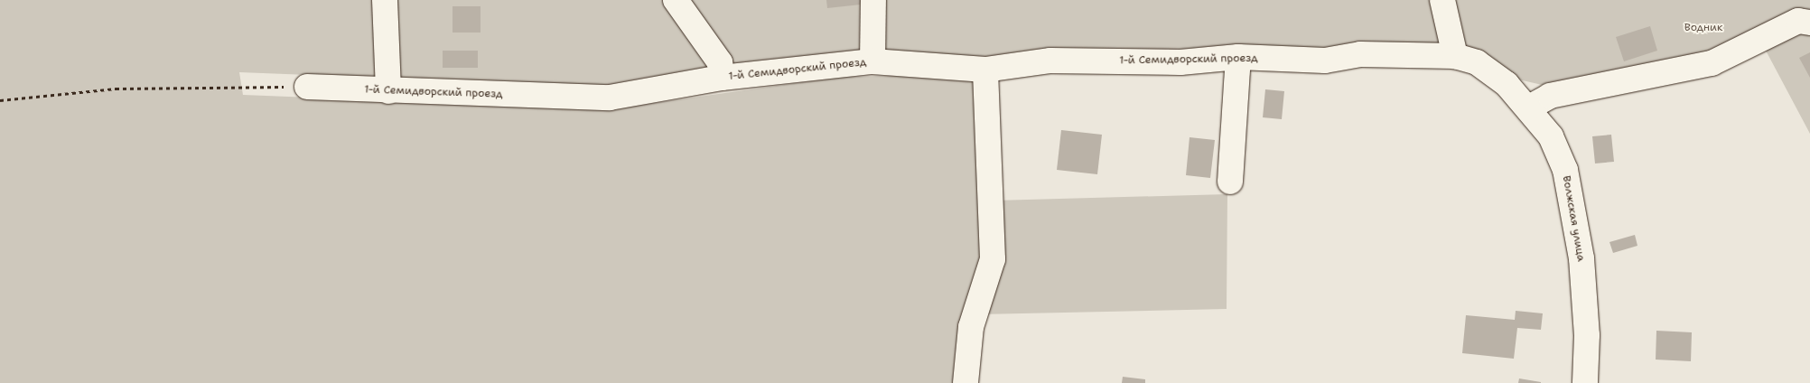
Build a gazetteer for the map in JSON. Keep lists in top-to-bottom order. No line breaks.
{"streets":{"street":["1-й Семидворский проезд","Волжская улица"]},"crossings":[["1-й Семидворский проезд","Волжская улица"]],"parks":["Водник"]}
